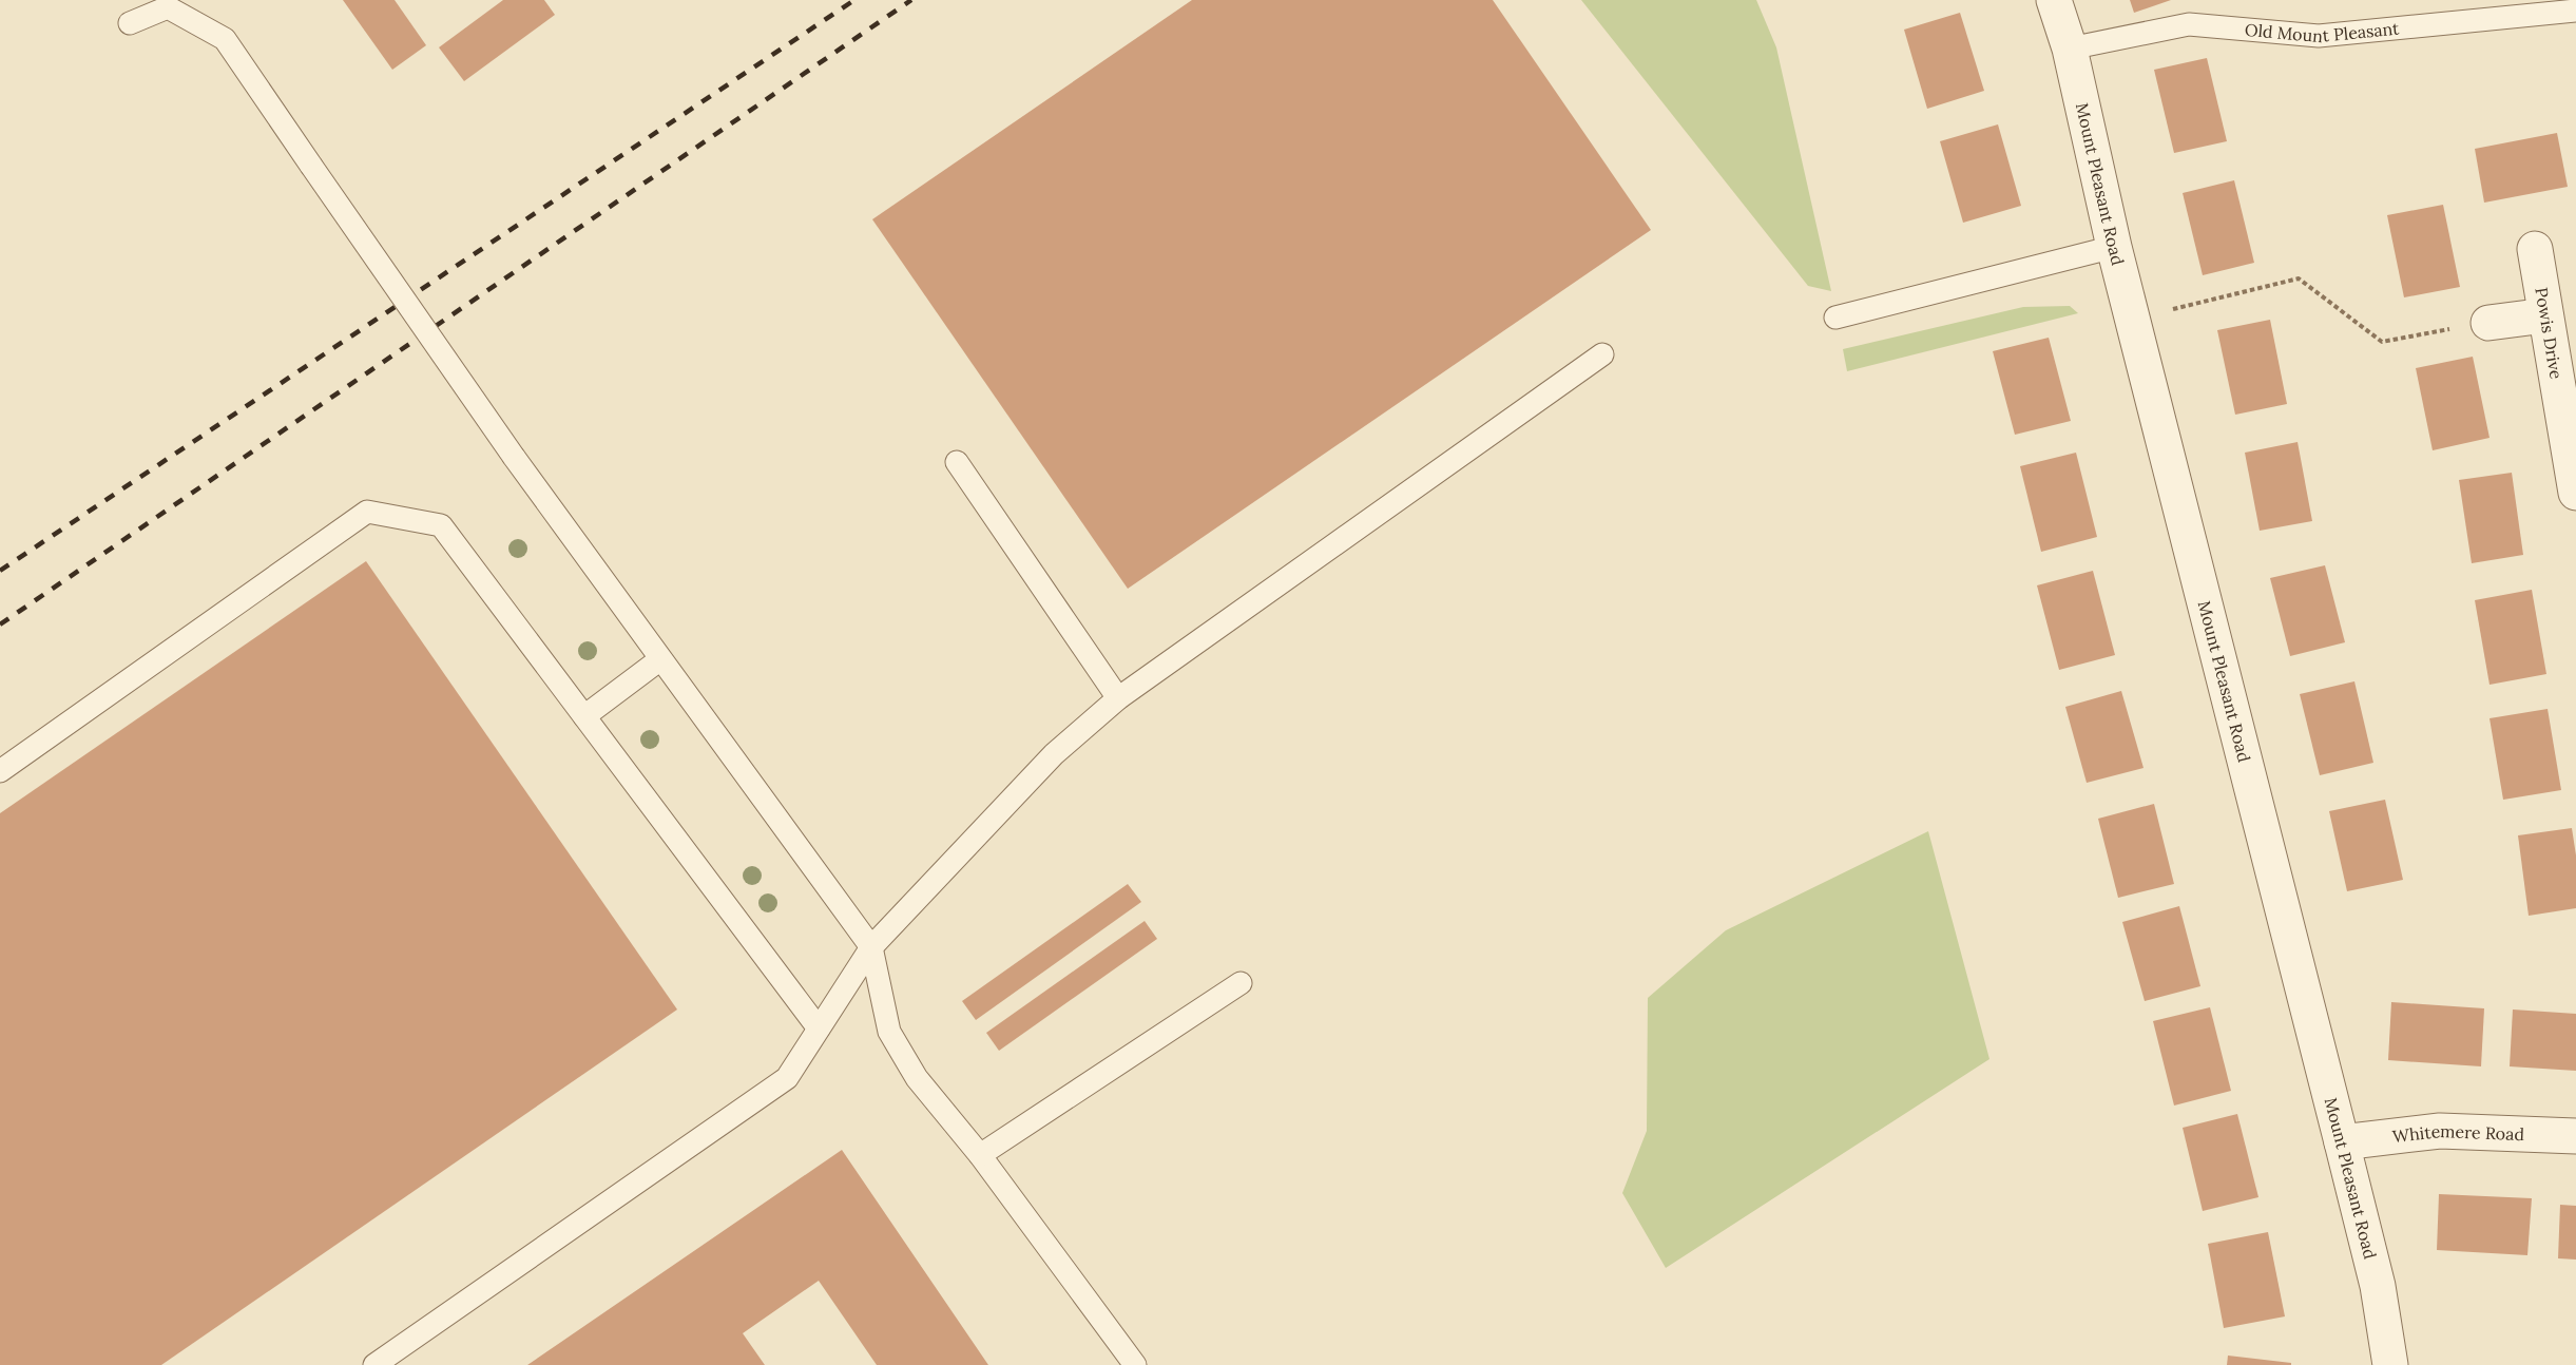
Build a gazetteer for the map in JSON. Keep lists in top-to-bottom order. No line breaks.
{"streets":{"street":["Mount Pleasant Road","Powis Drive","Whitemere Road"],"lane":["Old Mount Pleasant"]},"crossings":[["Old Mount Pleasant","Mount Pleasant Road"],["Mount Pleasant Road","Whitemere Road"]]}
